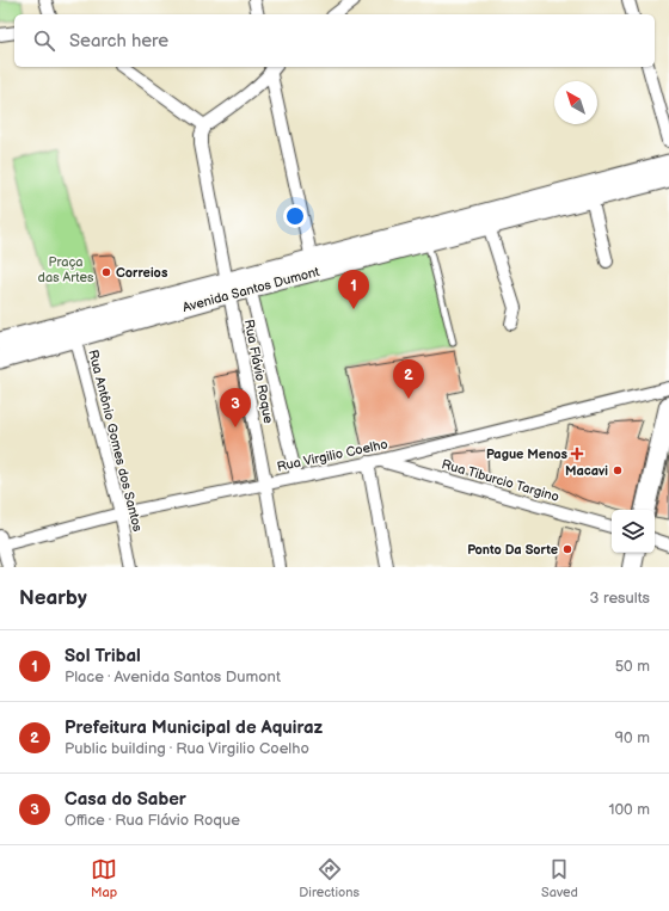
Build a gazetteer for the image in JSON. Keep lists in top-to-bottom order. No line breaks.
{"streets":{"street":["Avenida Santos Dumont","Rua Flávio Roque","Rua Antônio Gomes dos Santos","Rua Virgilio Coelho","Rua Tiburcio Targino"]},"crossings":[["Avenida Santos Dumont","Rua Flávio Roque"],["Avenida Santos Dumont","Rua Antônio Gomes dos Santos"],["Rua Flávio Roque","Rua Virgilio Coelho"],["Rua Antônio Gomes dos Santos","Rua Virgilio Coelho"],["Rua Virgilio Coelho","Rua Tiburcio Targino"]],"parks":["Praça das Artes"],"places":{"other":["Correios","Macavi","Ponto Da Sorte"],"health":["Pague Menos"]},"north":"top left","page":{"search":"Search here","pins":["1","2","3"],"heading":["Nearby","3 results"],"list":[{"mark":"1","name":"Sol Tribal","note":"Place · Avenida Santos Dumont","value":"50 m"},{"mark":"2","name":"Prefeitura Municipal de Aquiraz","note":"Public building · Rua Virgilio Coelho","value":"90 m"},{"mark":"3","name":"Casa do Saber","note":"Office · Rua Flávio Roque","value":"100 m"}],"nav":["Map","Directions","Saved"]}}
